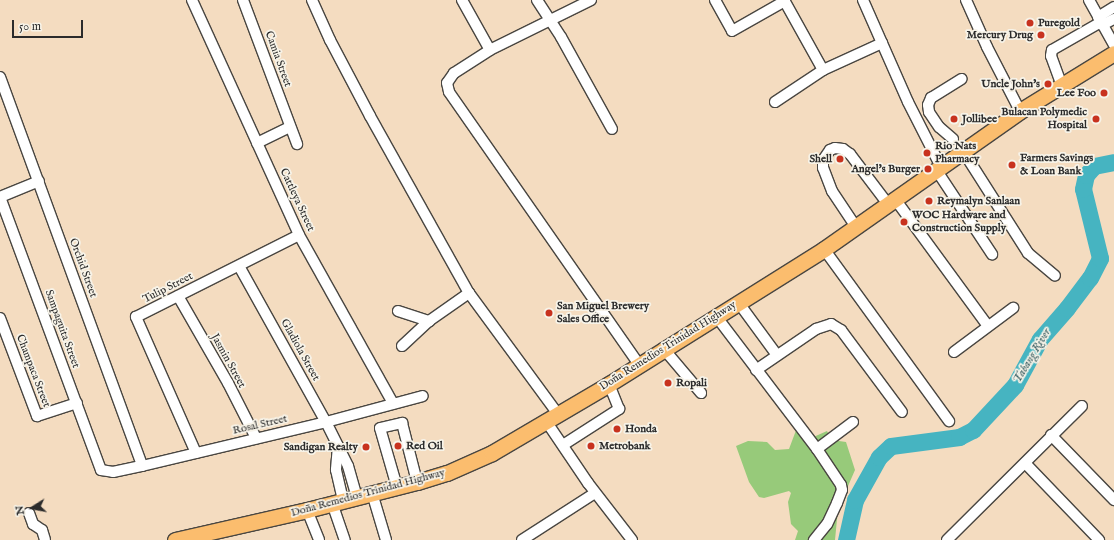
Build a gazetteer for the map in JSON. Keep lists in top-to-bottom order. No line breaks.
{"streets":{"highway":["Doña Remedios Trinidad Highway"],"street":["Camia Street","Cattleya Street","Orchid Street","Tulip Street","Sampaguita Street","Gladiola Street","Jasmin Street","Champaca Street","Rosal Street"]},"crossings":[["Cattleya Street","Tulip Street"],["Cattleya Street","Rosal Street"],["Orchid Street","Rosal Street"],["Tulip Street","Gladiola Street"],["Tulip Street","Jasmin Street"],["Tulip Street","Rosal Street"],["Sampaguita Street","Champaca Street"],["Sampaguita Street","Rosal Street"],["Doña Remedios Trinidad Highway","Gladiola Street"],["Gladiola Street","Rosal Street"],["Jasmin Street","Rosal Street"]],"water":["Tabang River"],"places":["Puregold","Mercury Drug","Uncle John's","Lee Foo","Jollibee","Bulacan Polymedic Hospital","Rio Nats Pharmacy","Shell","Farmers Savings & Loan Bank","Angel's Burger","Reymalyn Sanlaan","WOC Hardware and Construction Supply","San Miguel Brewery Sales Office","Ropali","Honda","Red Oil","Metrobank","Sandigan Realty"],"scale_bar":"50 m","north":"left"}
